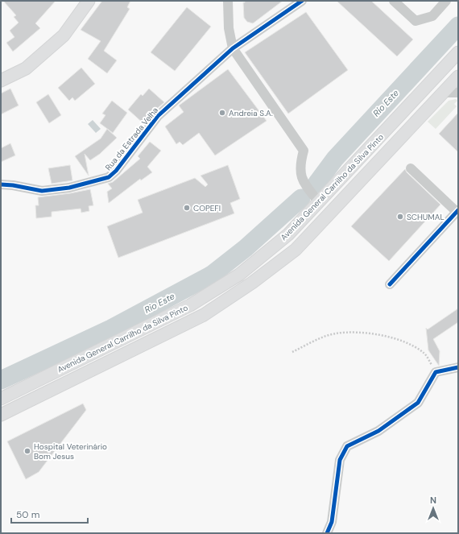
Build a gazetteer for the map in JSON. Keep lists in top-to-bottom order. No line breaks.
{"streets":{"main road":["Avenida General Carrilho da Silva Pinto"],"street":["Rua da Estrada Velha"]},"water":["Rio Este"],"places":["Andreia S.A.","COPEFI","SCHUMAL","Hospital Veterinário Bom Jesus"],"scale_bar":"50 m","north":"top"}
